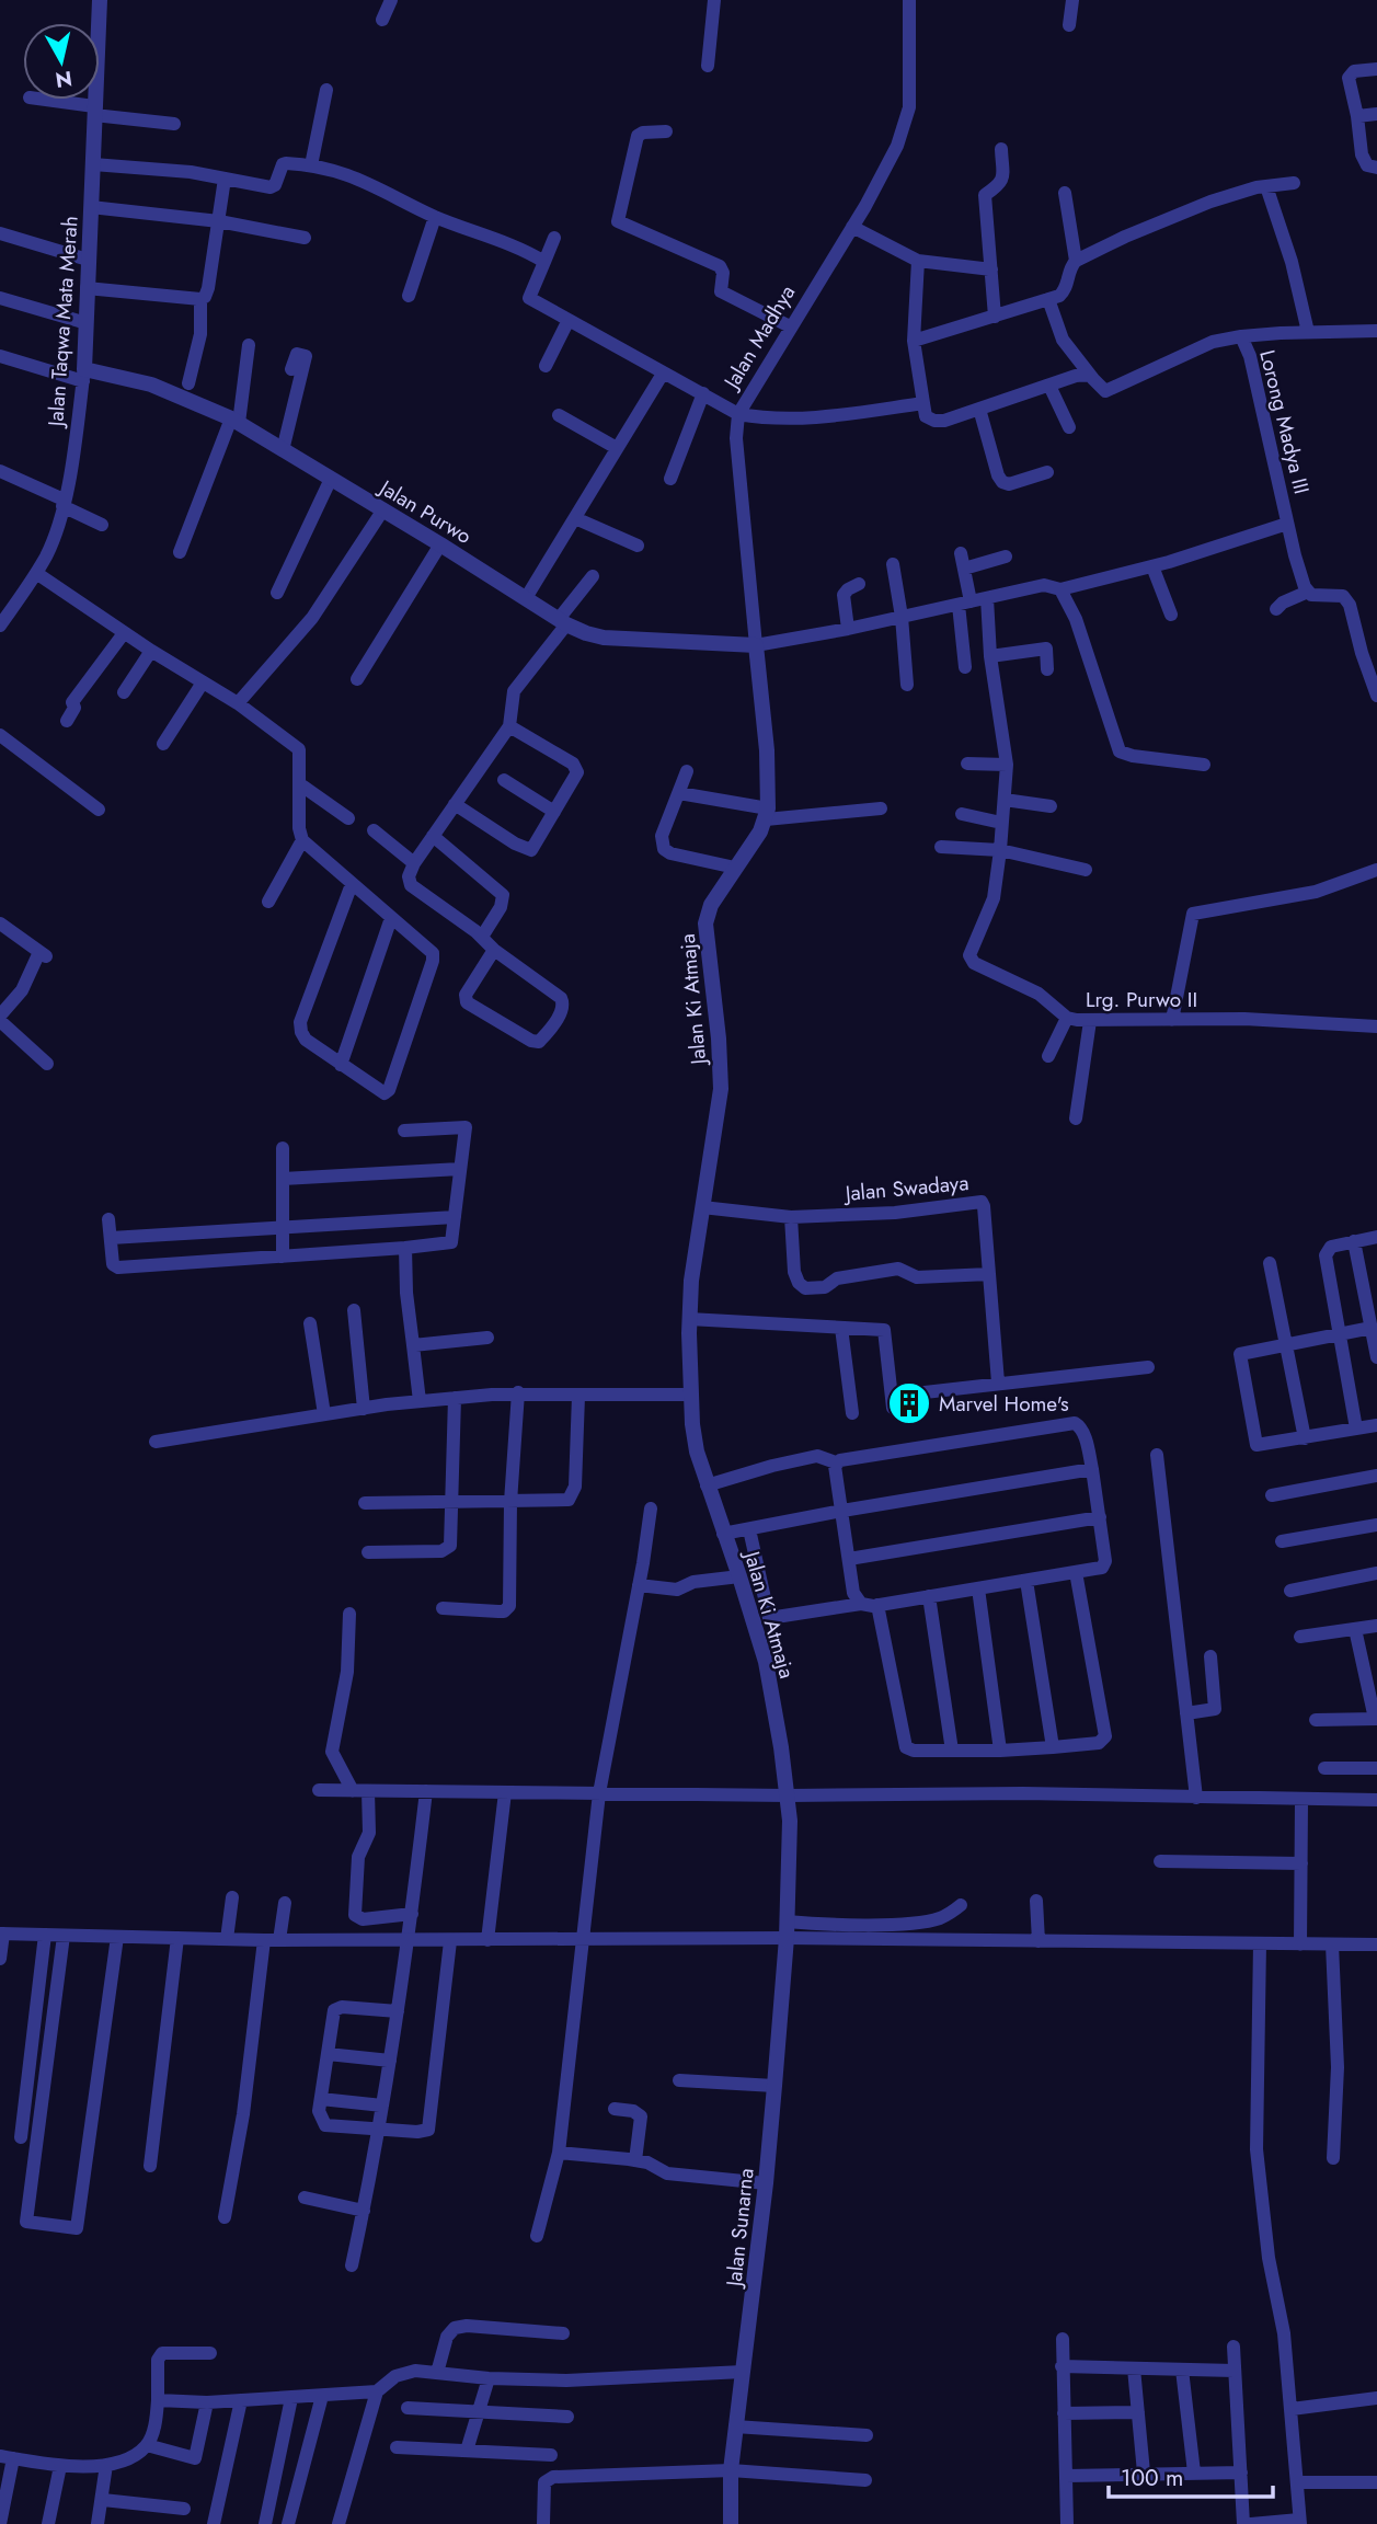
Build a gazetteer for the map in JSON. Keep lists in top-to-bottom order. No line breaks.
{"streets":{"street":["Jalan Taqwa Mata Merah","Jalan Madhya","Lorong Madya III","Jalan Purwo","Jalan Ki Atmaja","Lrg. Purwo II","Jalan Swadaya","Jalan Sunarna"]},"crossings":[["Jalan Taqwa Mata Merah","Jalan Purwo"],["Jalan Madhya","Jalan Purwo"],["Jalan Ki Atmaja","Jalan Swadaya"],["Jalan Ki Atmaja","Jalan Sunarna"]],"places":{"building":["Marvel Home's"]},"scale_bar":"100 m","north":"bottom"}
